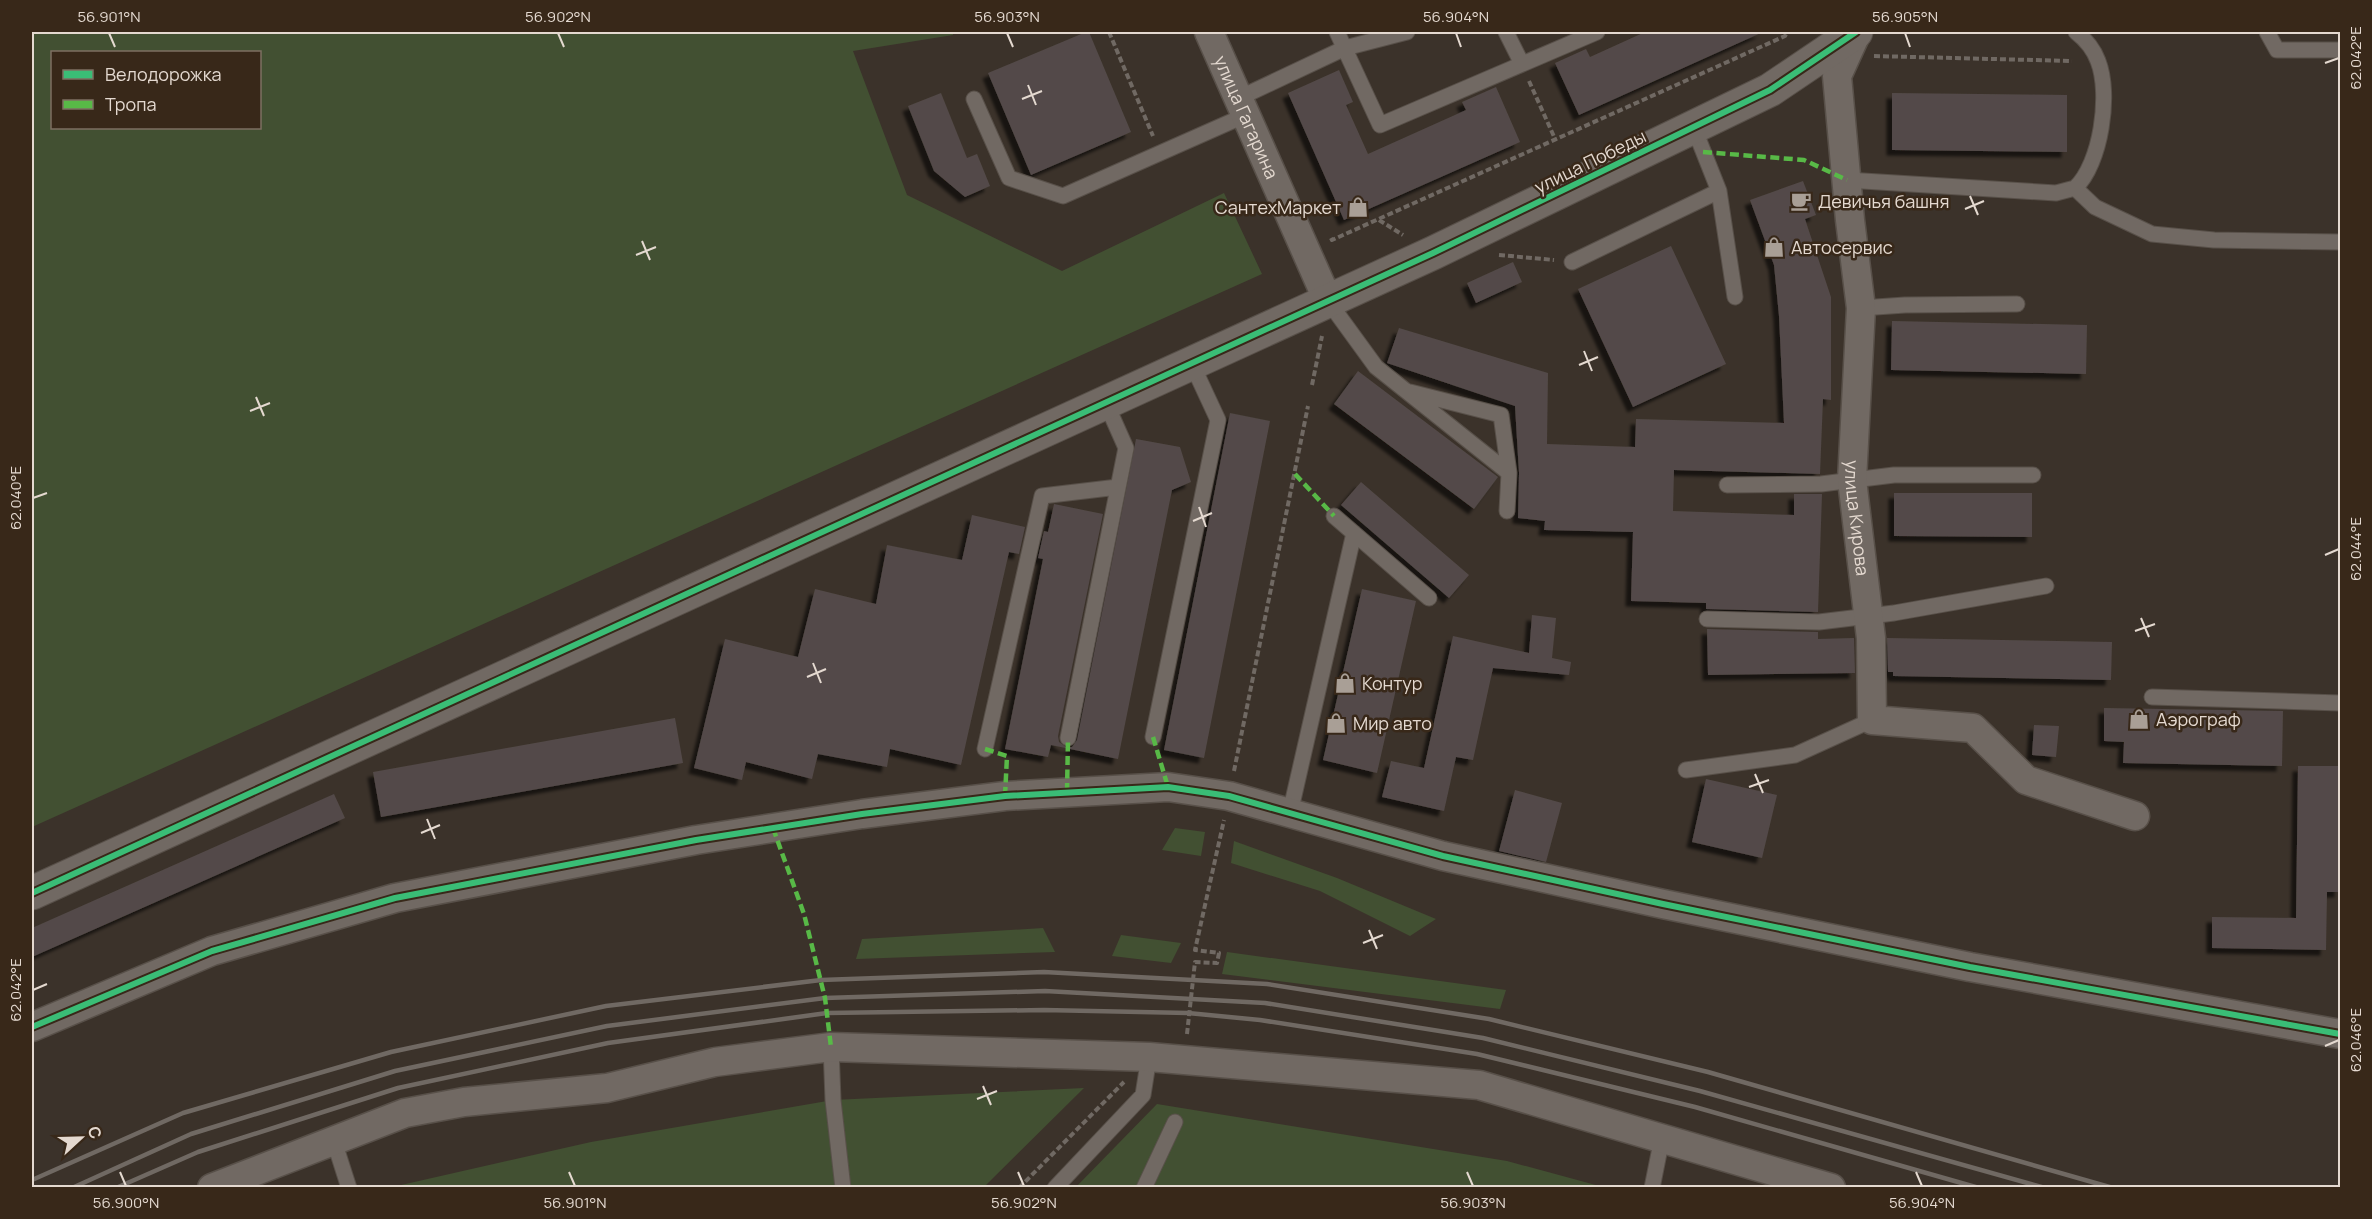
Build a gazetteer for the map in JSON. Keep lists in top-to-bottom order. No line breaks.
{"streets":{"street":["улица Гагарина","улица Победы","улица Кирова"]},"crossings":[["улица Гагарина","улица Победы"],["улица Победы","улица Кирова"]],"places":{"cafe":["Девичья башня"],"shop":["СантехМаркет","Автосервис","Контур","Аэрограф","Мир авто"]},"legend":["Велодорожка","Тропа"],"north":"right","coordinates":["56.901°N","56.902°N","56.903°N","56.904°N","56.905°N","62.042°E","62.040°E","62.044°E","62.046°E","56.900°N"]}
